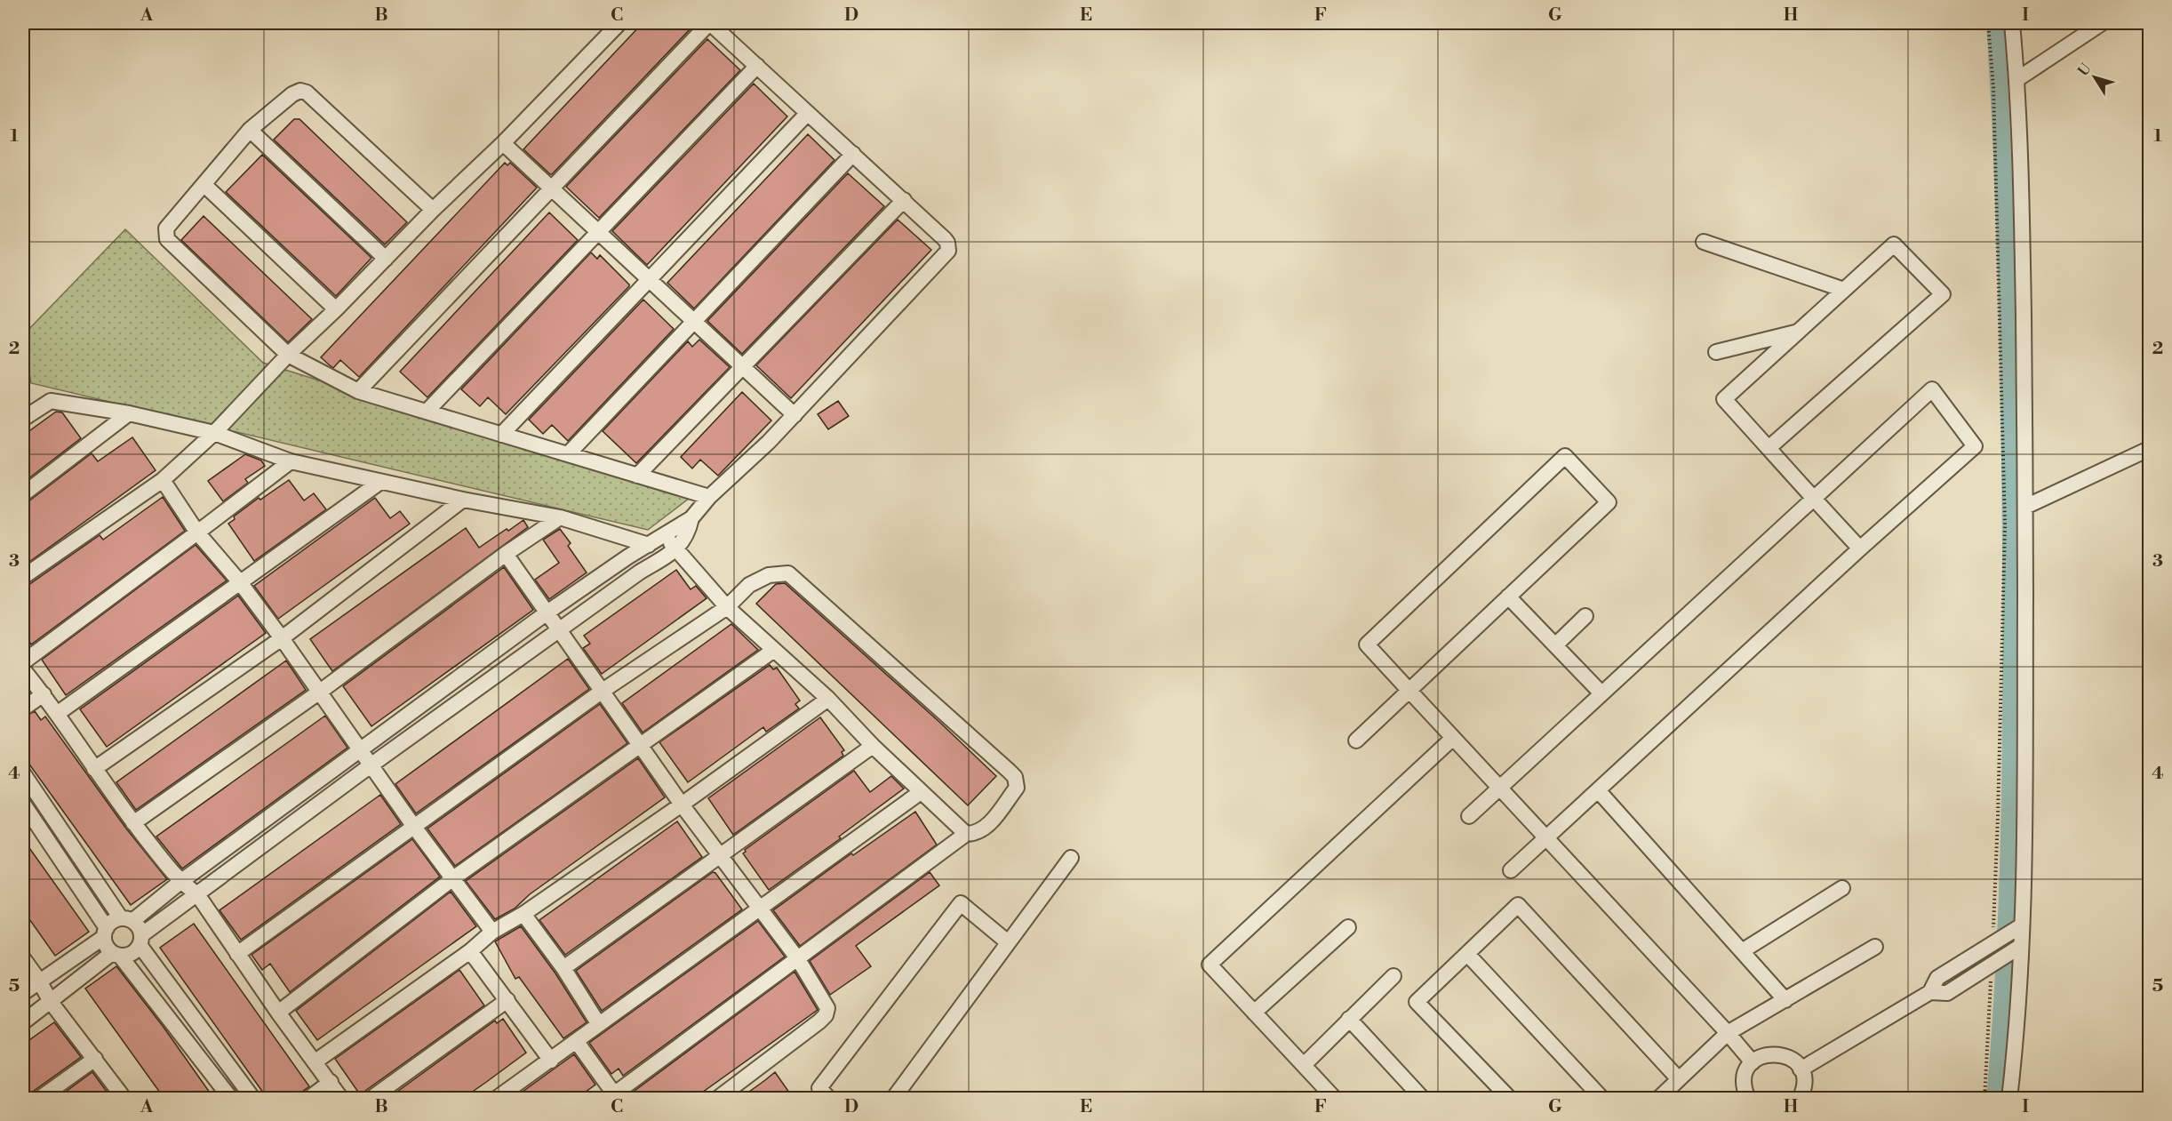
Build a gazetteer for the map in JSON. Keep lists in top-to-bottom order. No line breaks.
{"north":"top left","grid":{"columns":["A","B","C","D","E","F","G","H","I"],"rows":["1","2","3","4","5"]}}
